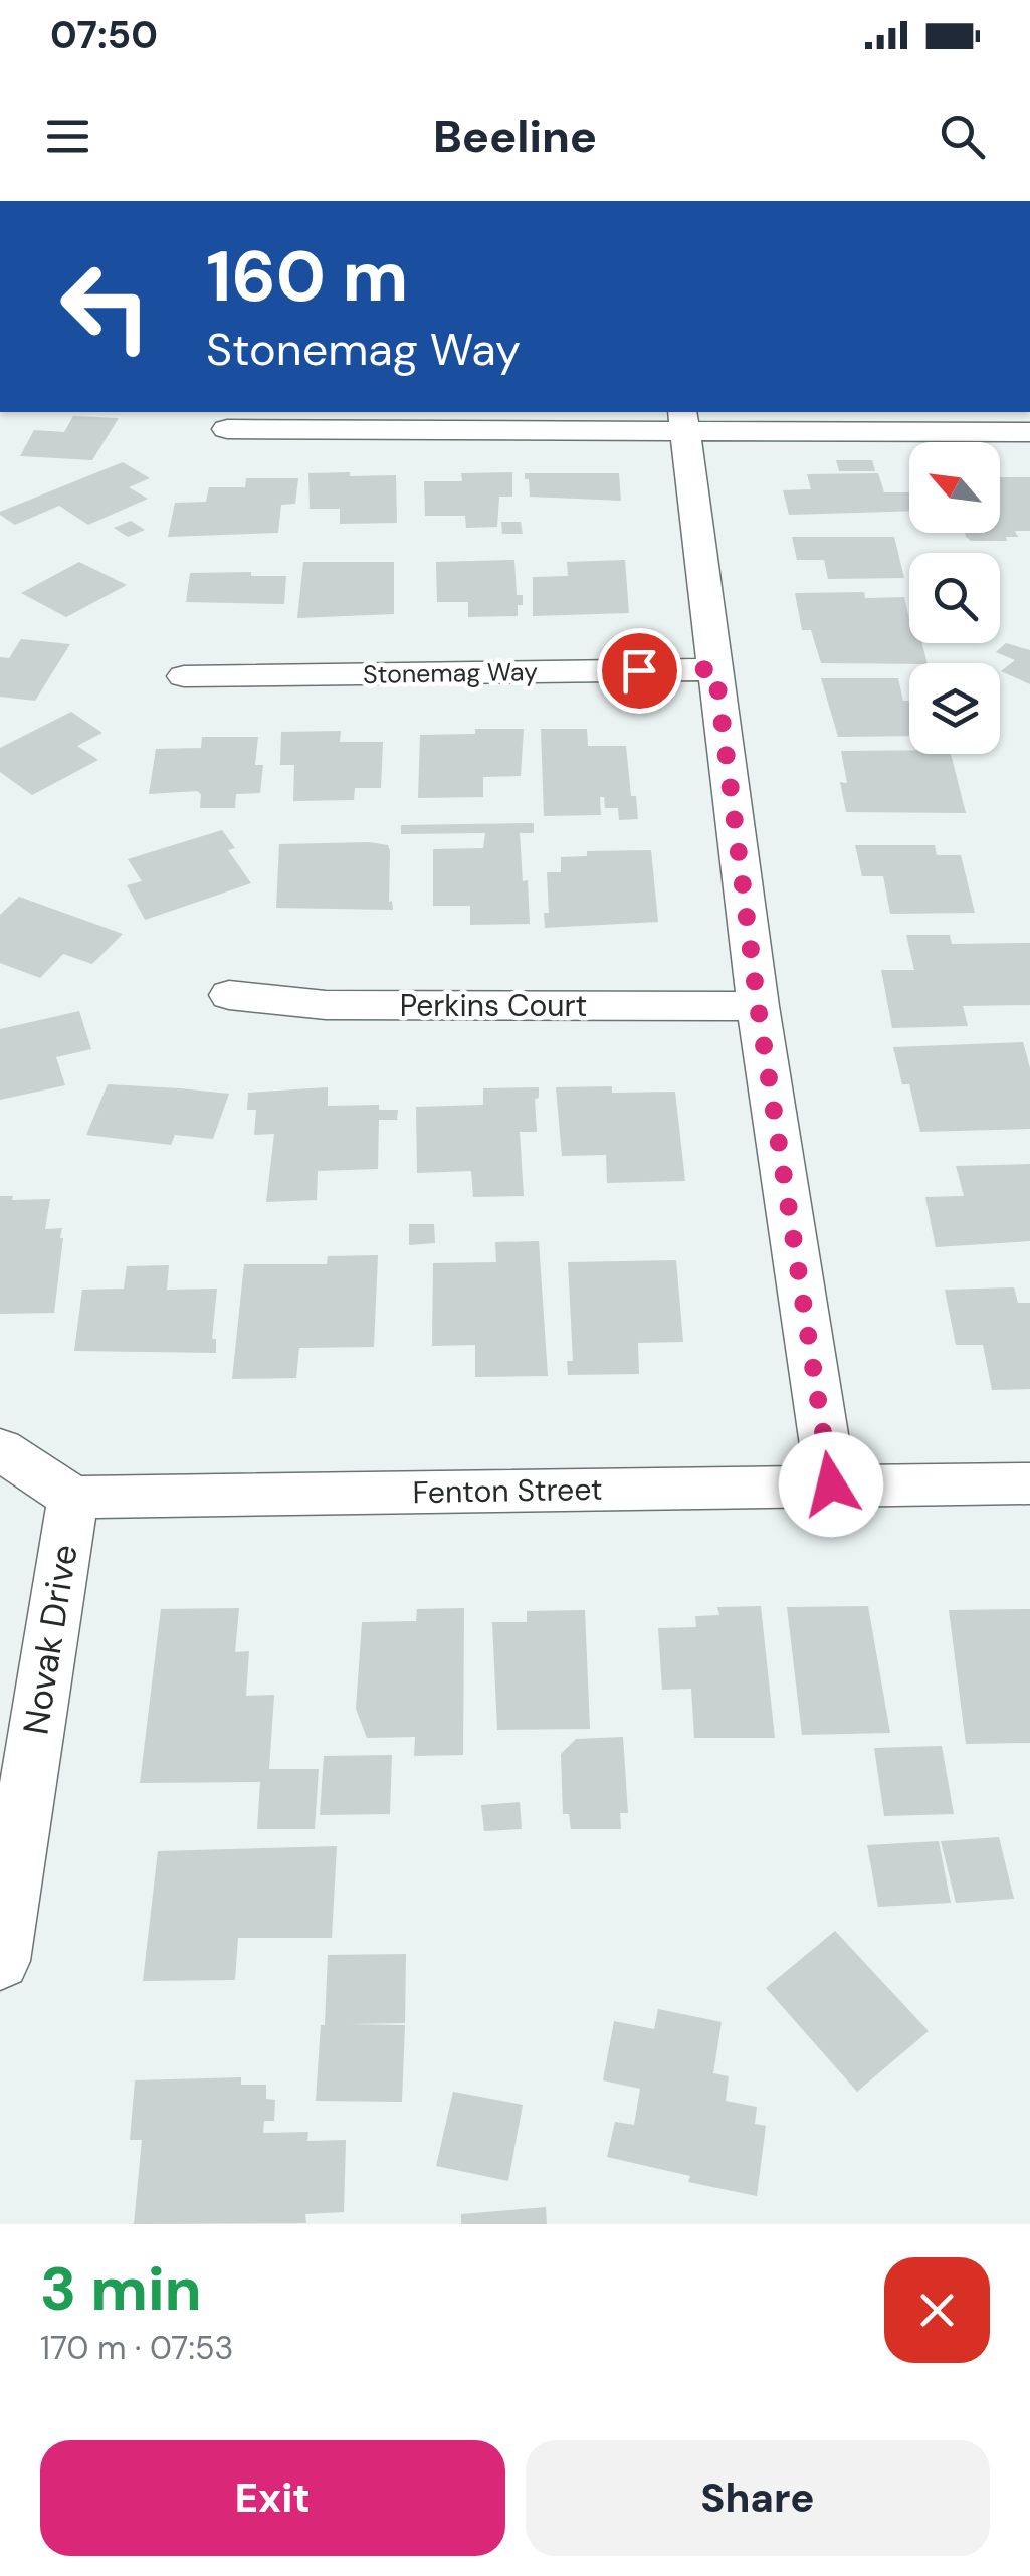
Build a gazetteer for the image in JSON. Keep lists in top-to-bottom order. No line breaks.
{"streets":{"street":["Stonemag Way","Perkins Court","Fenton Street","Novak Drive"]},"crossings":[["Fenton Street","Novak Drive"]],"north":"top left","page":{"status":"07:50","header":"Beeline","turn":["160 m","Stonemag Way"],"heading":["3 min","170 m · 07:53"],"buttons":["Exit","Share"]}}
